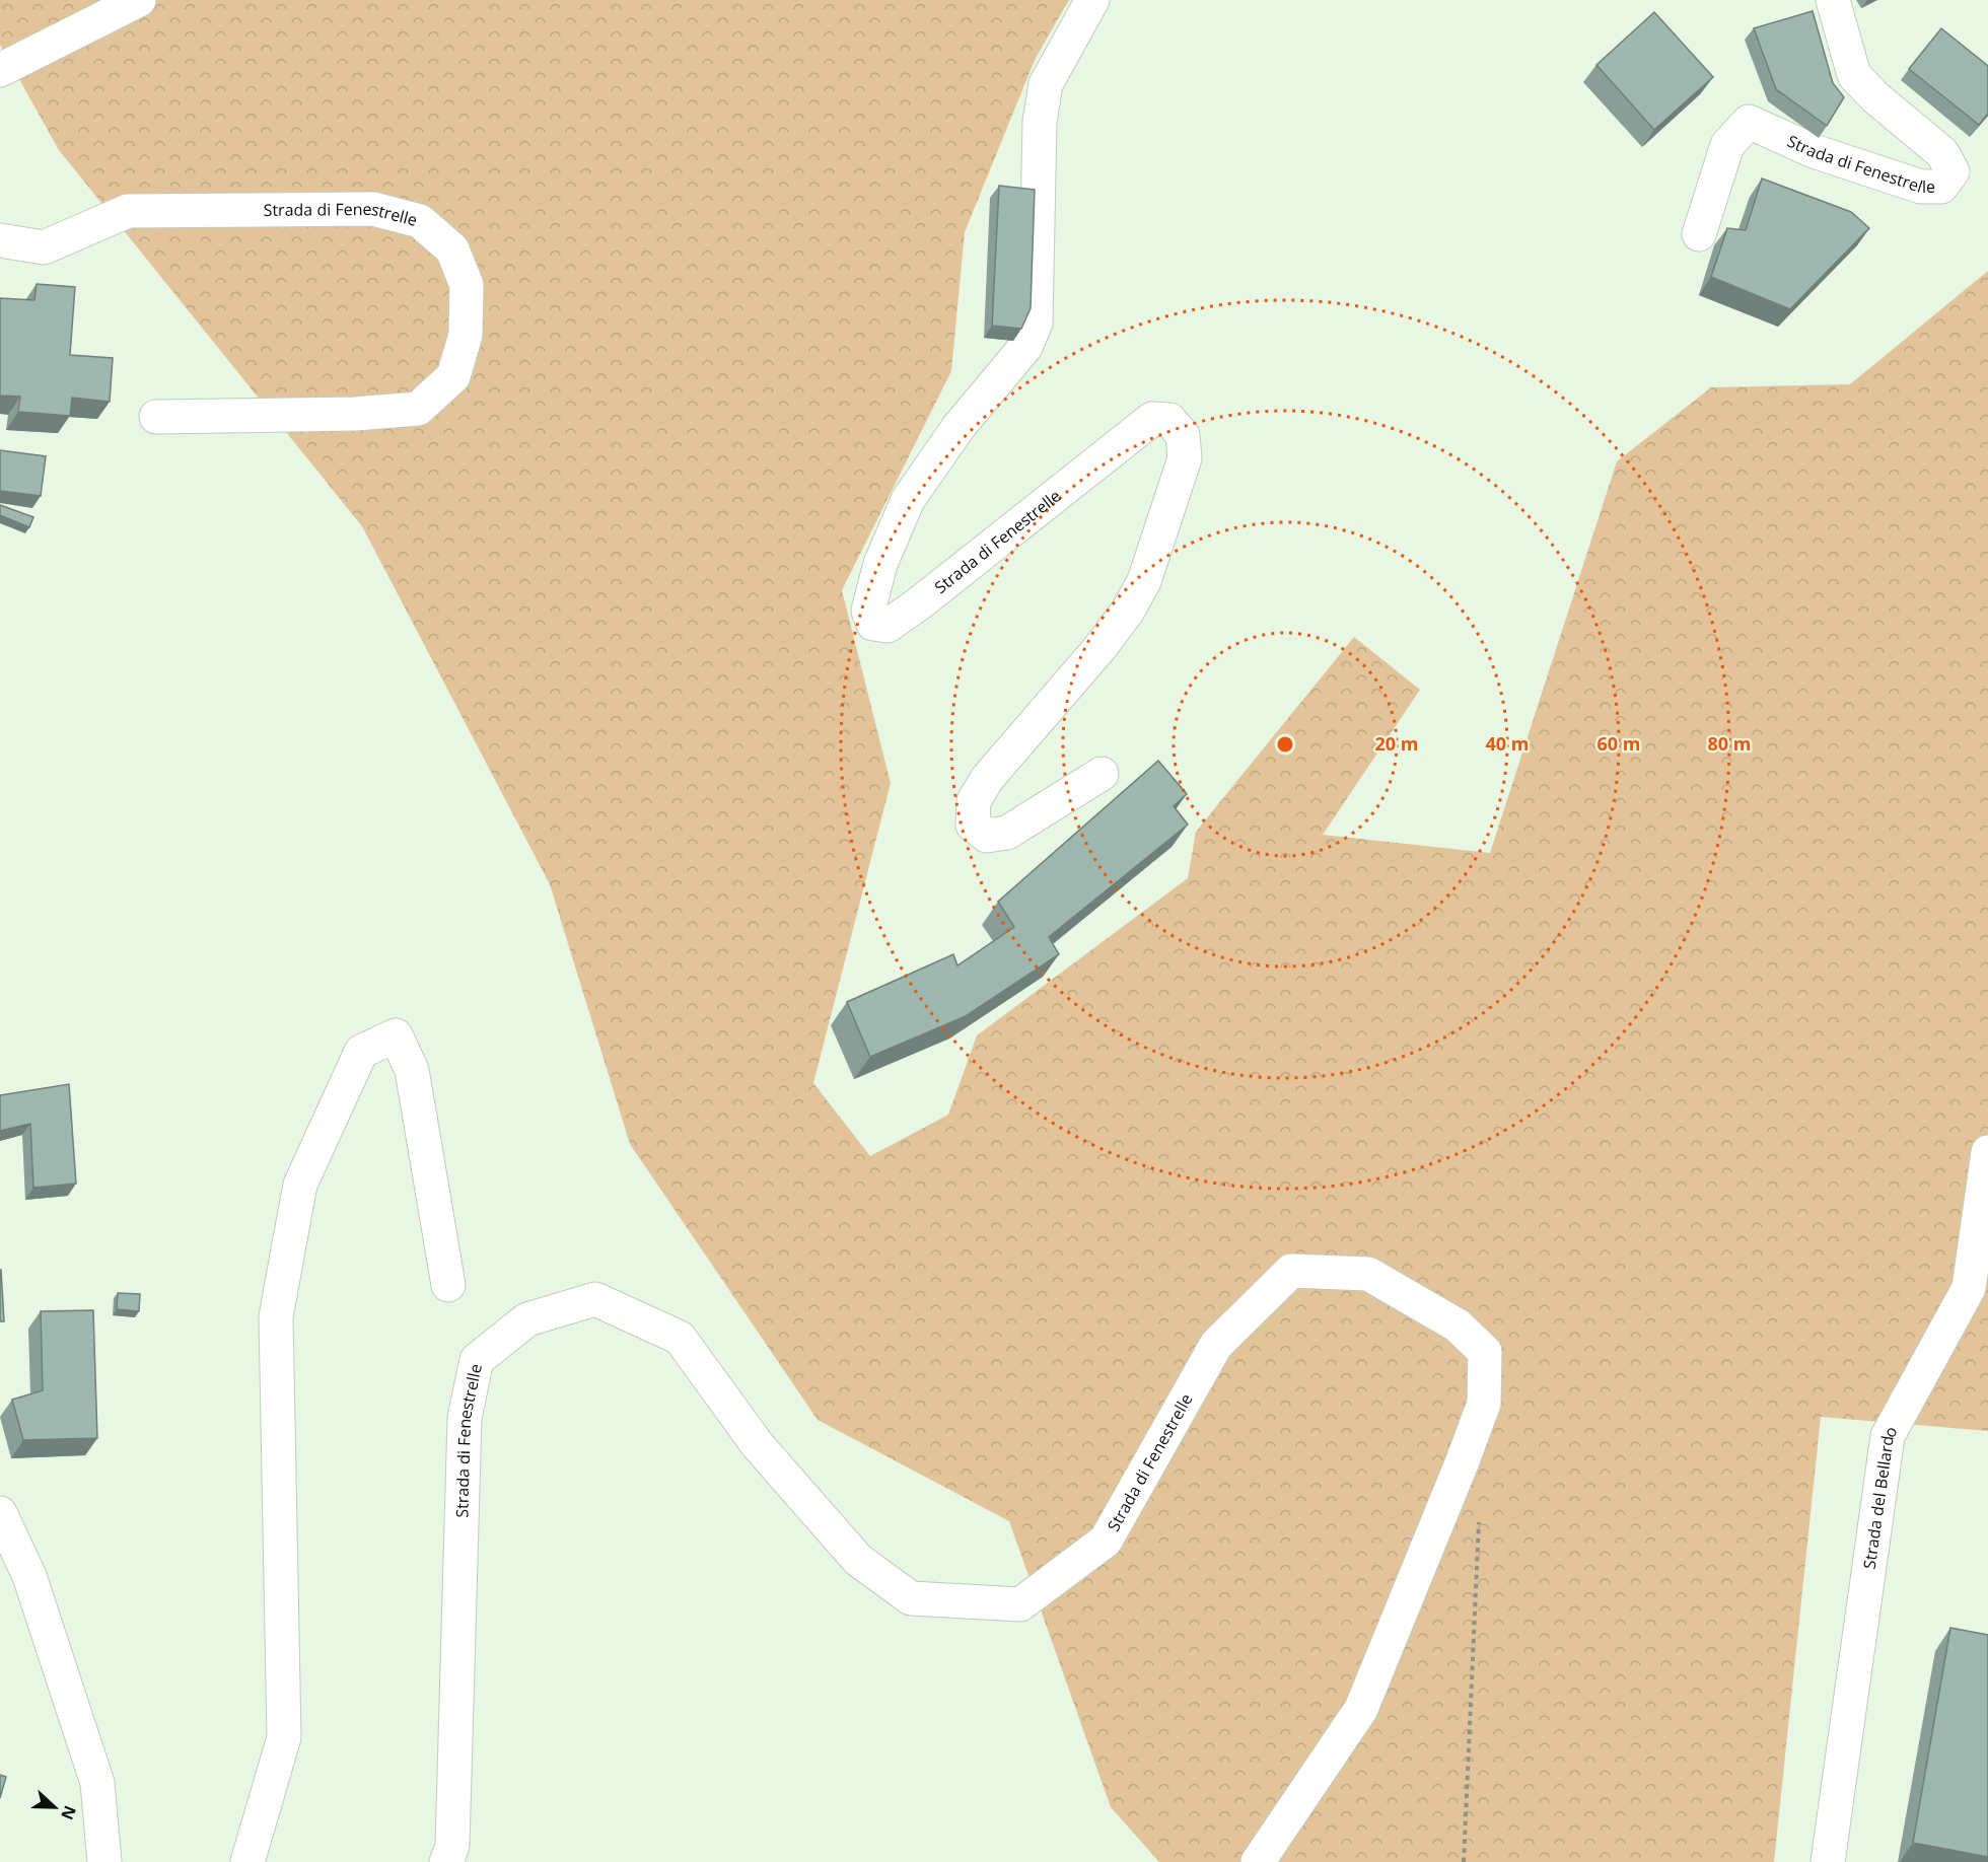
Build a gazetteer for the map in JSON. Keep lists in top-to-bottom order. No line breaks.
{"streets":{"street":["Strada di Fenestrelle","Strada del Bellardo"]},"north":"right","rings":["20 m","40 m","60 m","80 m"]}
